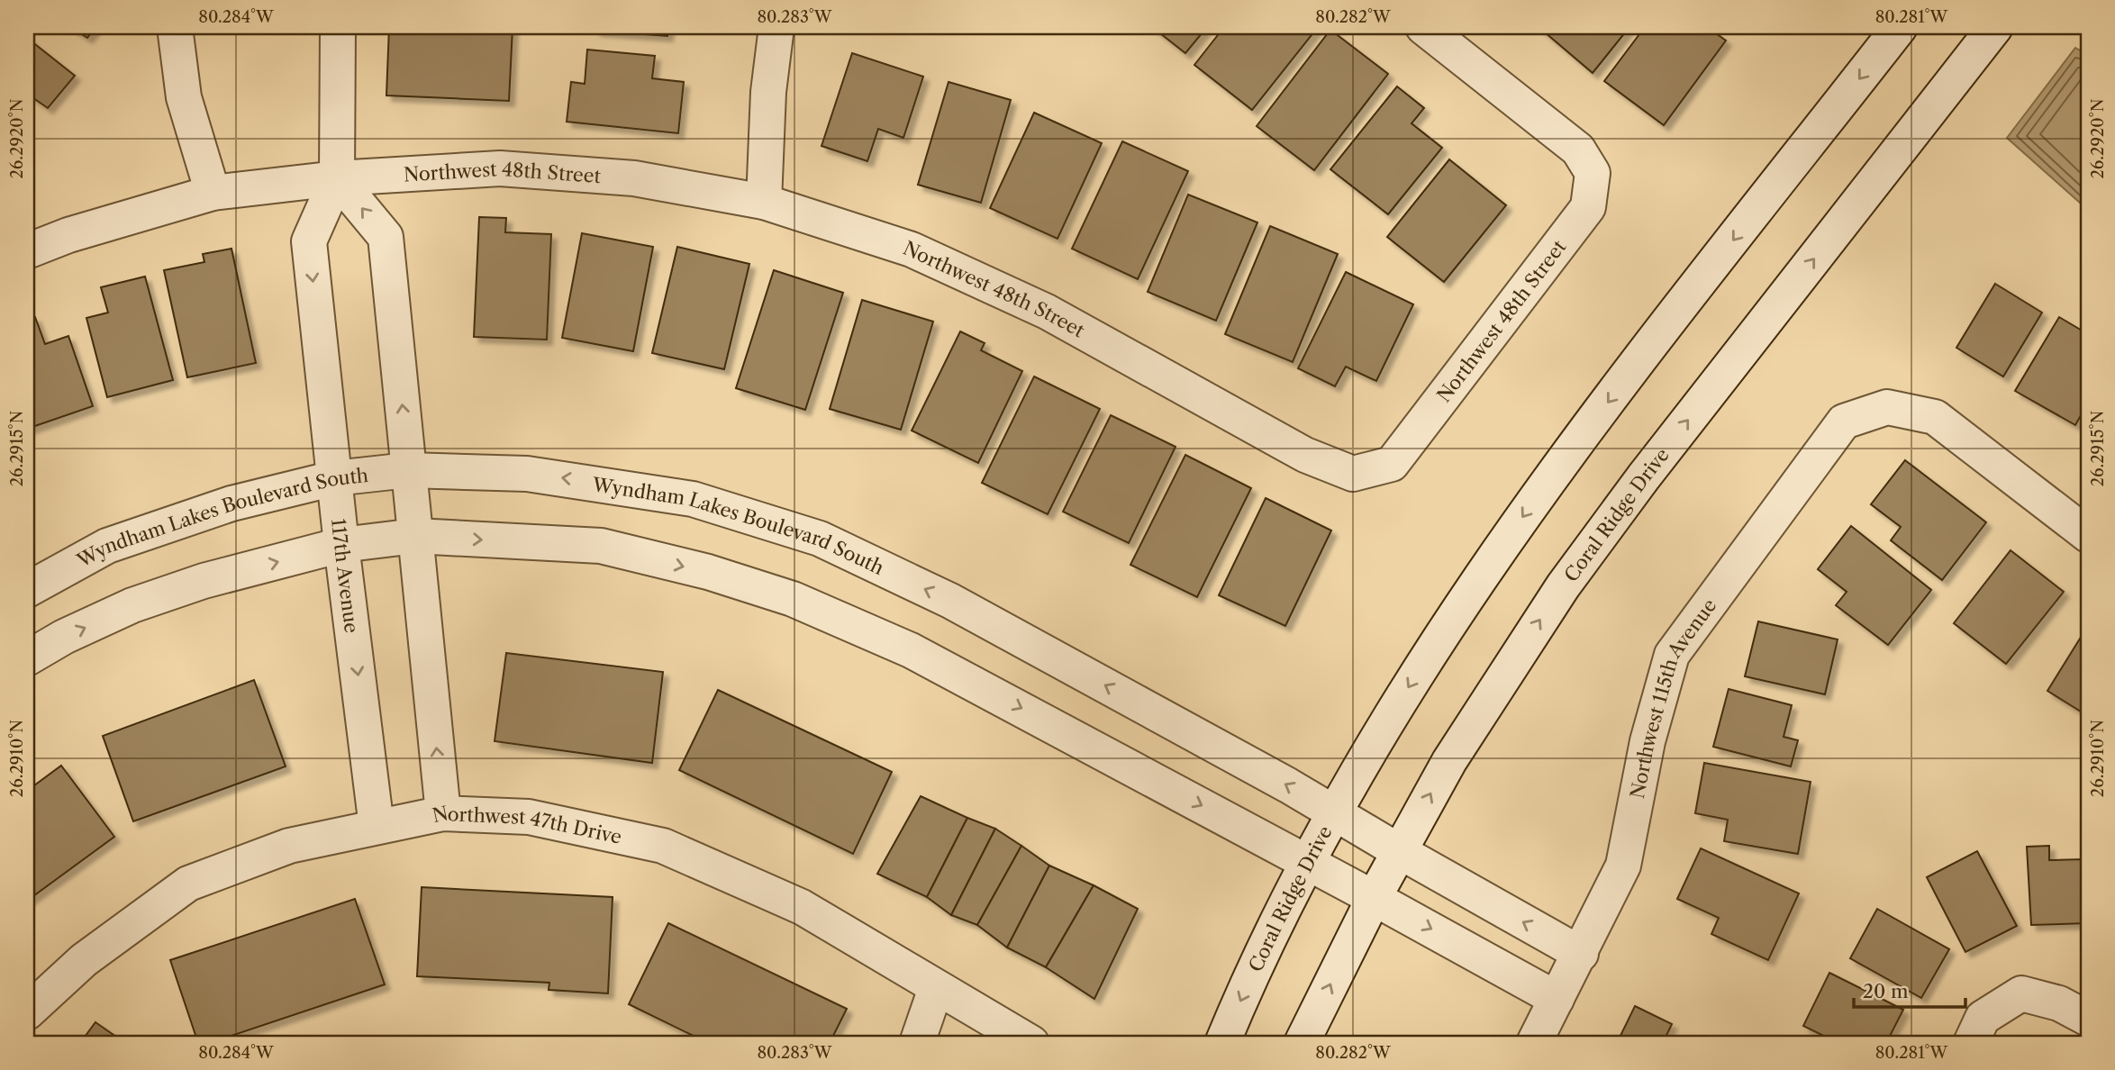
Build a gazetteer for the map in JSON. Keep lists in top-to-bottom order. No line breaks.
{"streets":{"street":["Northwest 48th Street","Coral Ridge Drive","Wyndham Lakes Boulevard South","117th Avenue","Northwest 115th Avenue","Northwest 47th Drive"]},"crossings":[["Northwest 48th Street","117th Avenue"],["Coral Ridge Drive","Wyndham Lakes Boulevard South"],["Wyndham Lakes Boulevard South","117th Avenue"],["117th Avenue","Northwest 47th Drive"]],"scale_bar":"20 m","coordinates":["80.284°W","80.283°W","80.282°W","80.281°W","26.2920°N","26.2915°N","26.2910°N"]}
